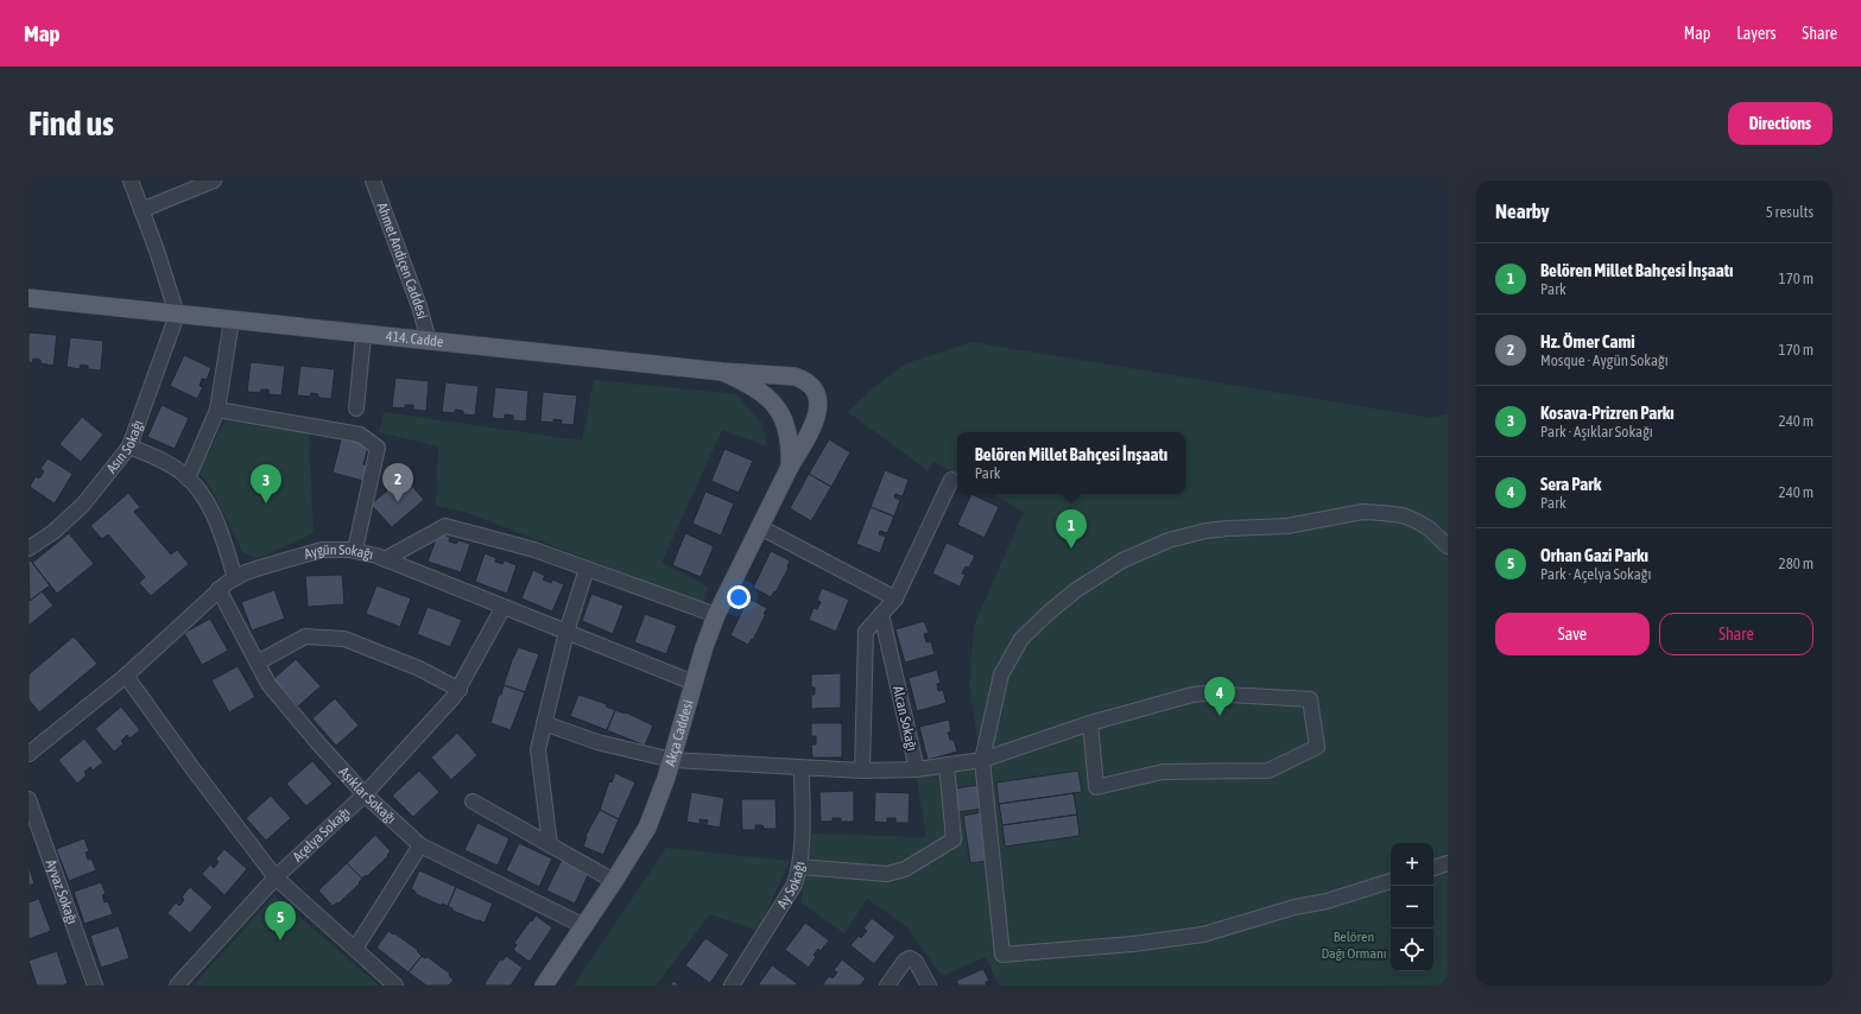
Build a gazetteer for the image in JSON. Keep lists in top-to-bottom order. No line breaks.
{"streets":{"main road":["414. Cadde","Akça Caddesi"],"street":["Ahmet Andiçen Caddesi","Asın Sokağı","Aygün Sokağı","Alcan Sokağı","Aşıklar Sokağı","Açelya Sokağı","Ay Sokağı","Ayvaz Sokağı"]},"crossings":[["Ahmet Andiçen Caddesi","414. Cadde"],["414. Cadde","Asın Sokağı"],["414. Cadde","Akça Caddesi"],["Aygün Sokağı","Akça Caddesi"],["Aygün Sokağı","Aşıklar Sokağı"],["Aygün Sokağı","Açelya Sokağı"],["Alcan Sokağı","Akça Caddesi"],["Alcan Sokağı","Ay Sokağı"],["Akça Caddesi","Aşıklar Sokağı"],["Aşıklar Sokağı","Açelya Sokağı"]],"parks":["Belören Dağı Ormanı"],"page":{"header":"Map","nav":["Map","Layers","Share"],"buttons":["Directions",["Save","Share"]],"title":"Find us","heading":["Nearby","5 results"],"list":[{"mark":"1","name":"Belören Millet Bahçesi İnşaatı","note":"Park","value":"170 m"},{"mark":"2","name":"Hz. Ömer Cami","note":"Mosque · Aygün Sokağı","value":"170 m"},{"mark":"3","name":"Kosava-Prizren Parkı","note":"Park · Aşıklar Sokağı","value":"240 m"},{"mark":"4","name":"Sera Park","note":"Park","value":"240 m"},{"mark":"5","name":"Orhan Gazi Parkı","note":"Park · Açelya Sokağı","value":"280 m"}],"popup":["Belören Millet Bahçesi İnşaatı","Park"],"pins":["2","3","1","4","5"],"map_buttons":["+","−"]}}
